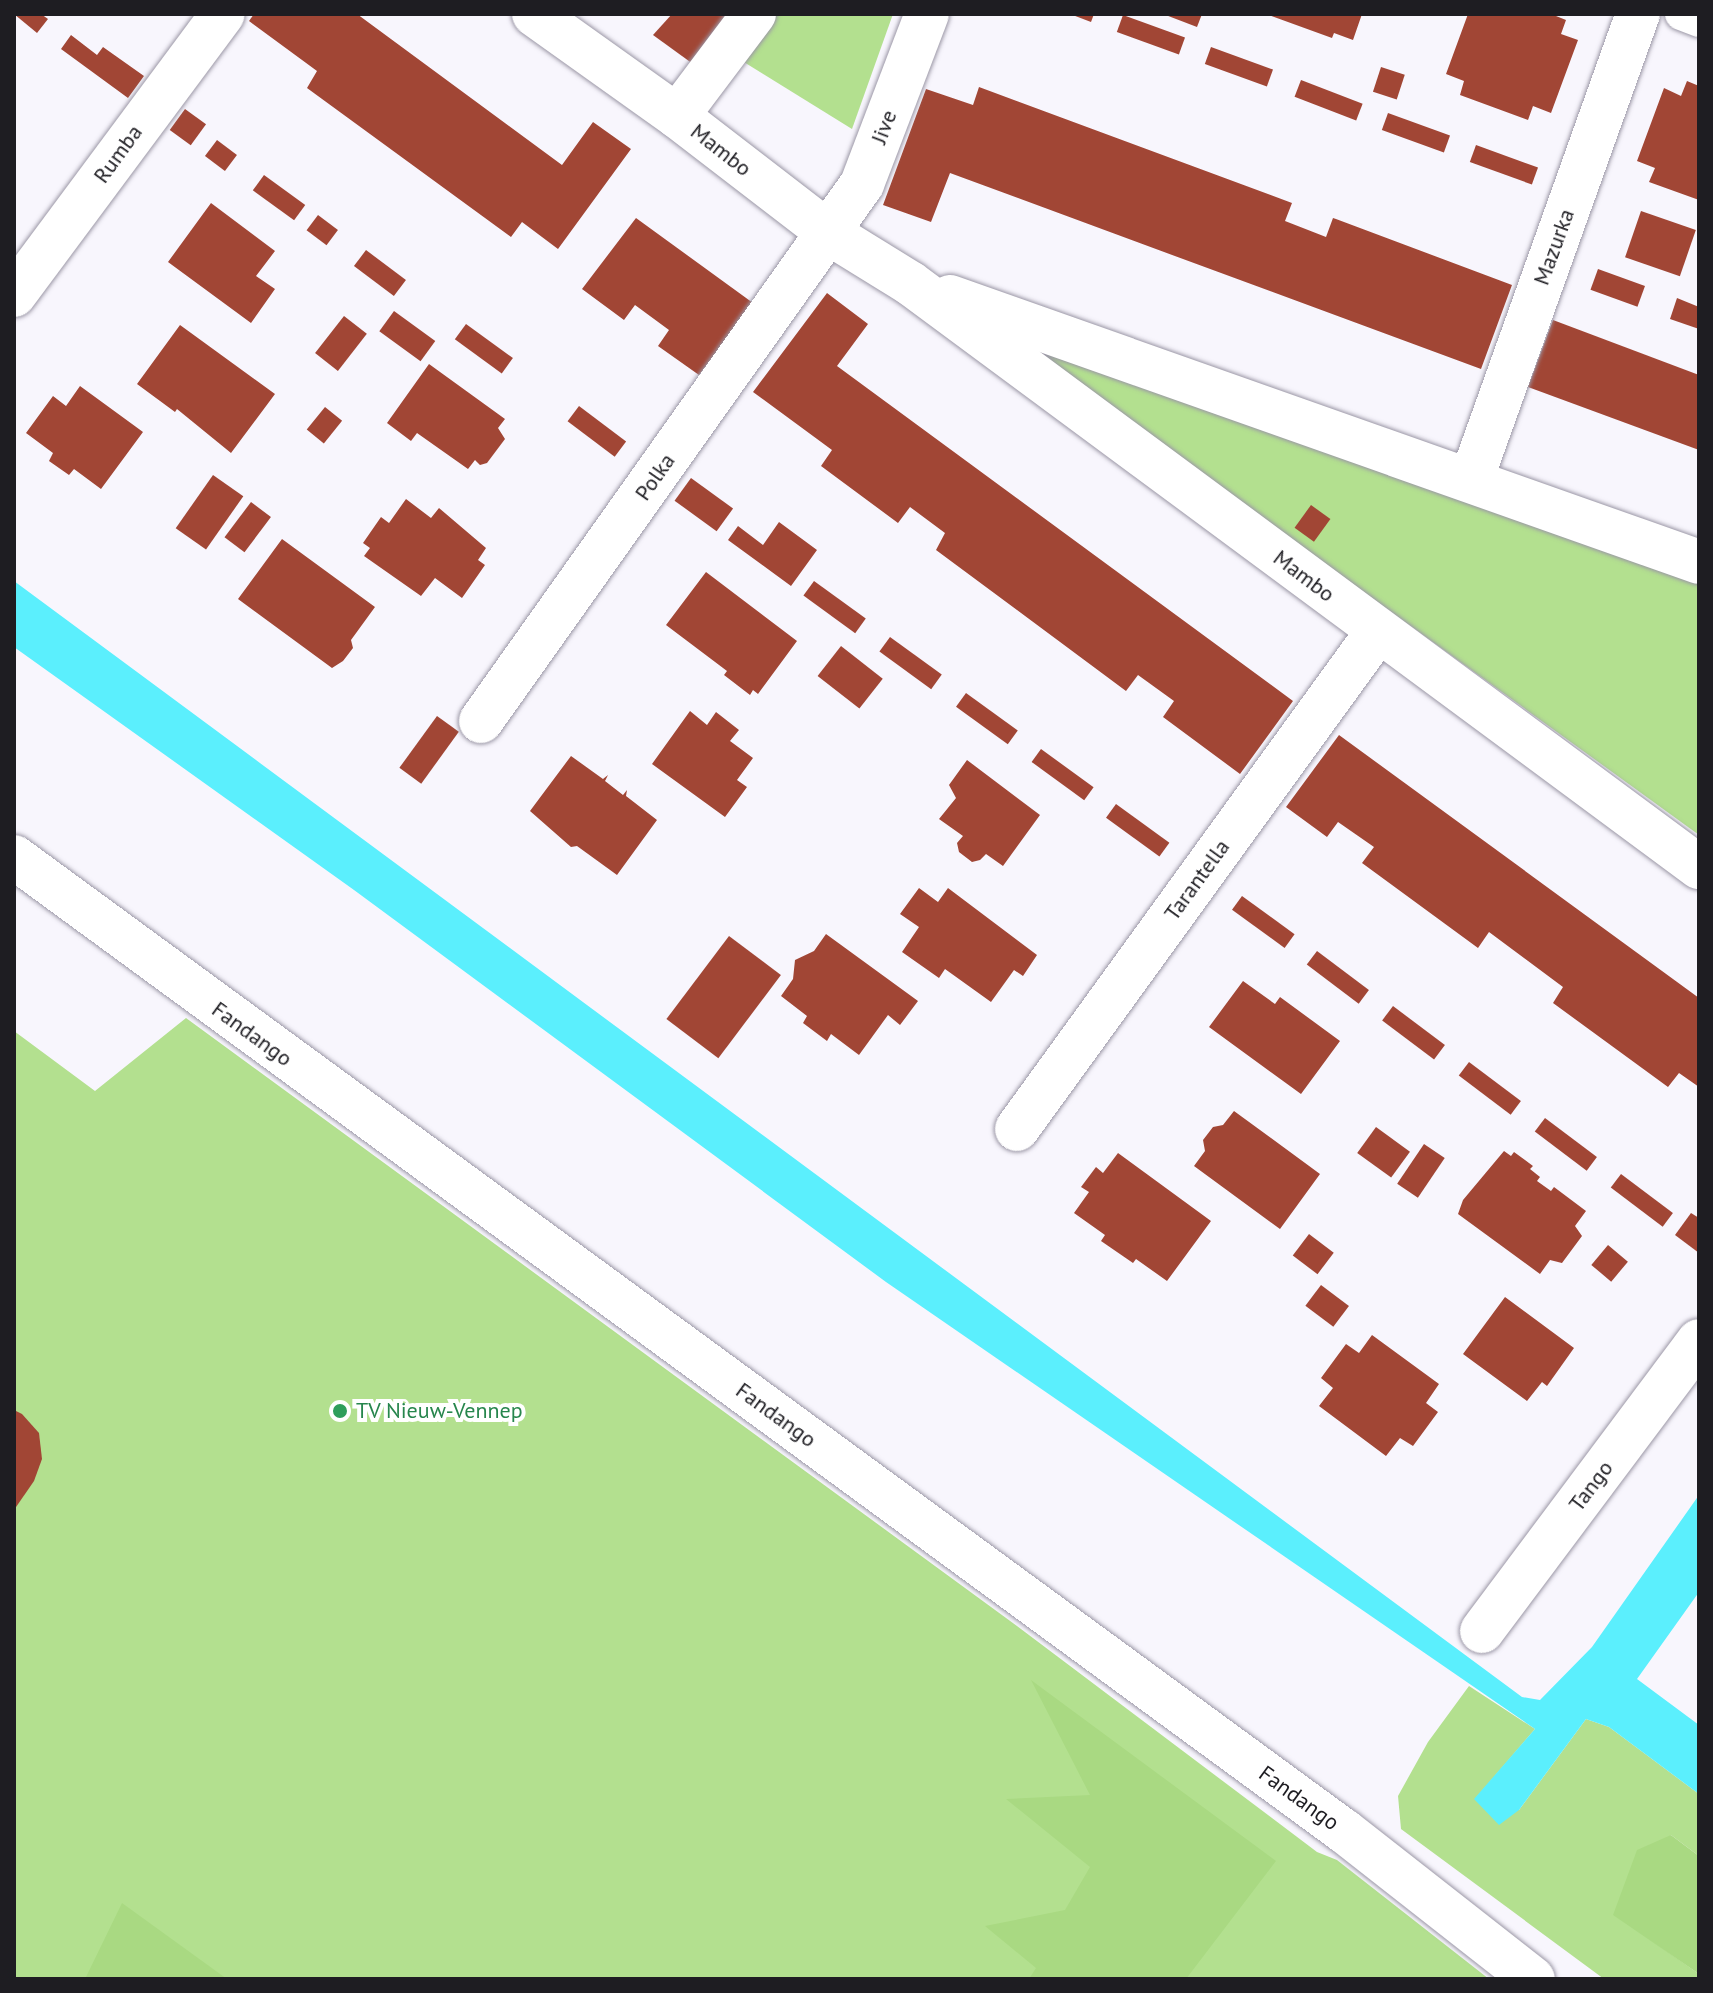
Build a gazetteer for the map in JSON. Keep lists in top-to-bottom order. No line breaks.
{"streets":{"street":["Jive","Mambo","Rumba","Mazurka","Polka","Tarantella","Fandango","Tango"]},"crossings":[["Jive","Mambo"],["Jive","Polka"],["Mambo","Mazurka"],["Mambo","Polka"],["Mambo","Tarantella"]],"places":["TV Nieuw-Vennep"]}
